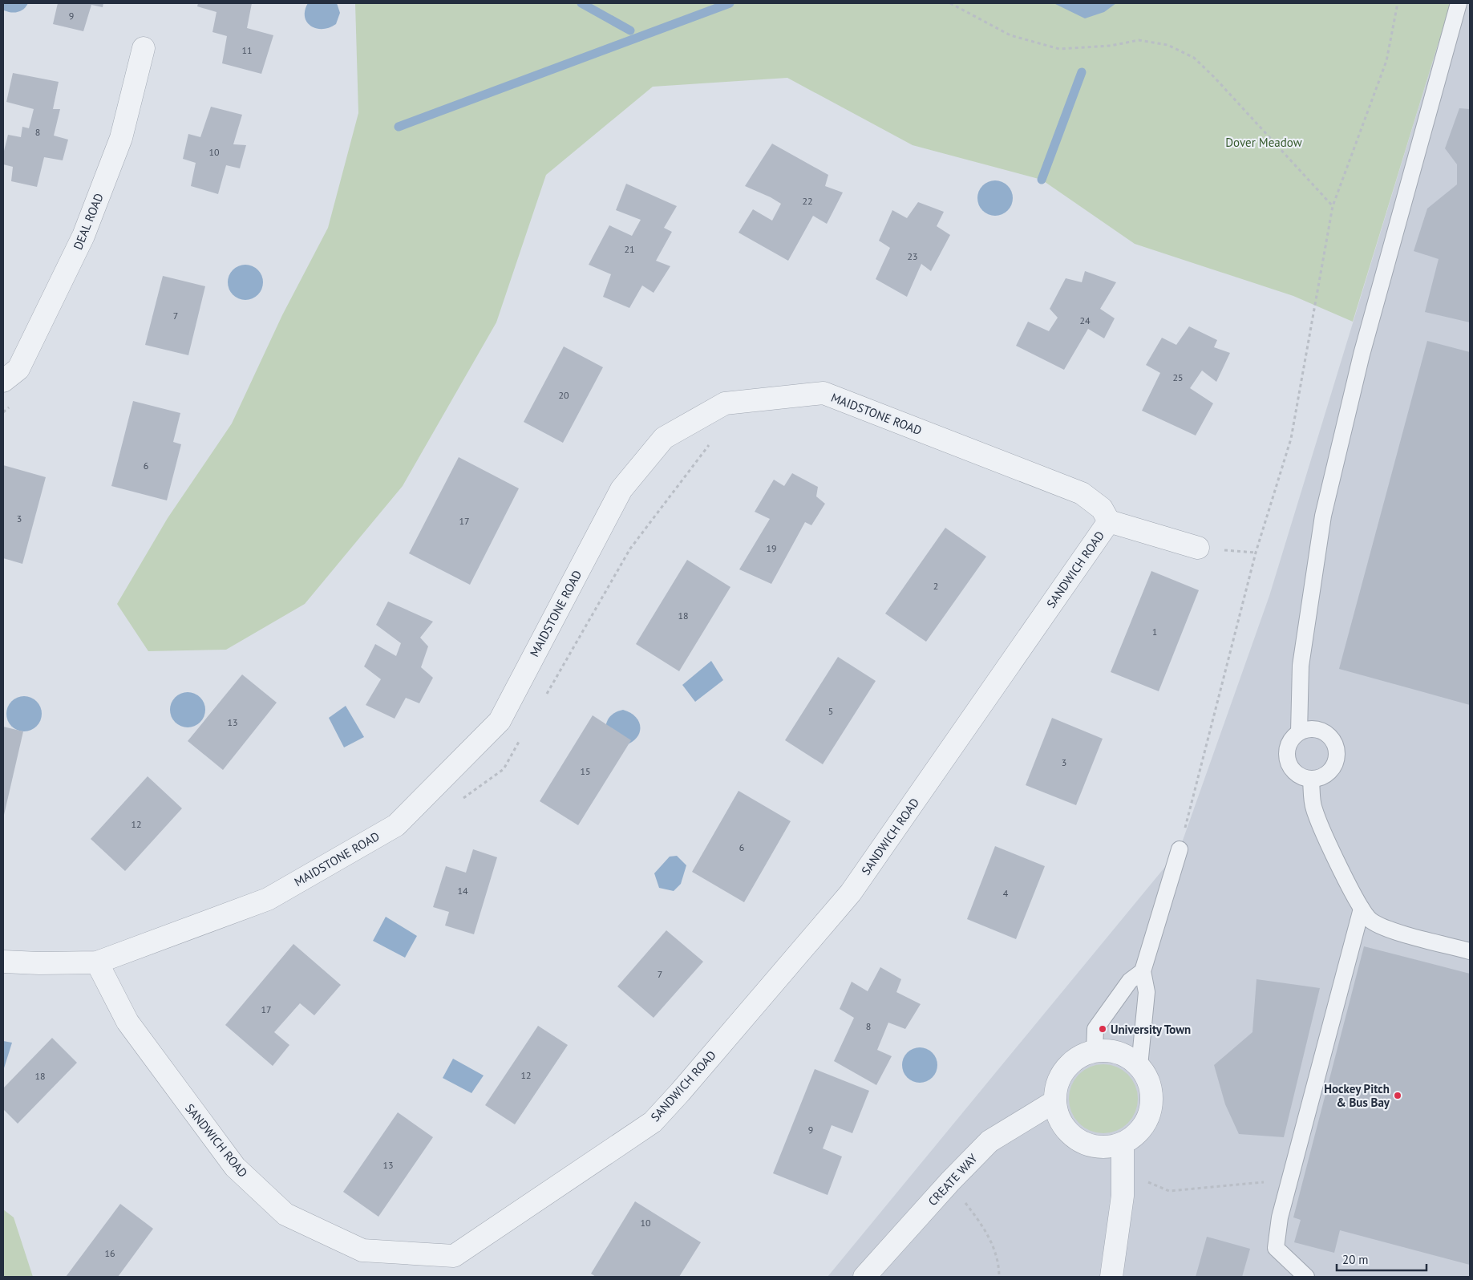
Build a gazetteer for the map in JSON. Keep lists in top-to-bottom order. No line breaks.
{"streets":{"street":["DEAL ROAD","MAIDSTONE ROAD","SANDWICH ROAD","CREATE WAY"]},"crossings":[["MAIDSTONE ROAD","SANDWICH ROAD"]],"parks":["Dover Meadow"],"places":["University Town","Hockey Pitch & Bus Bay"],"house_numbers":["9","11","8","10","22","21","23","7","24","25","20","6","3","17","19","2","18","1","5","13","3","15","12","6","14","4","7","17","8","12","18","9","13","10","16"],"scale_bar":"20 m"}
